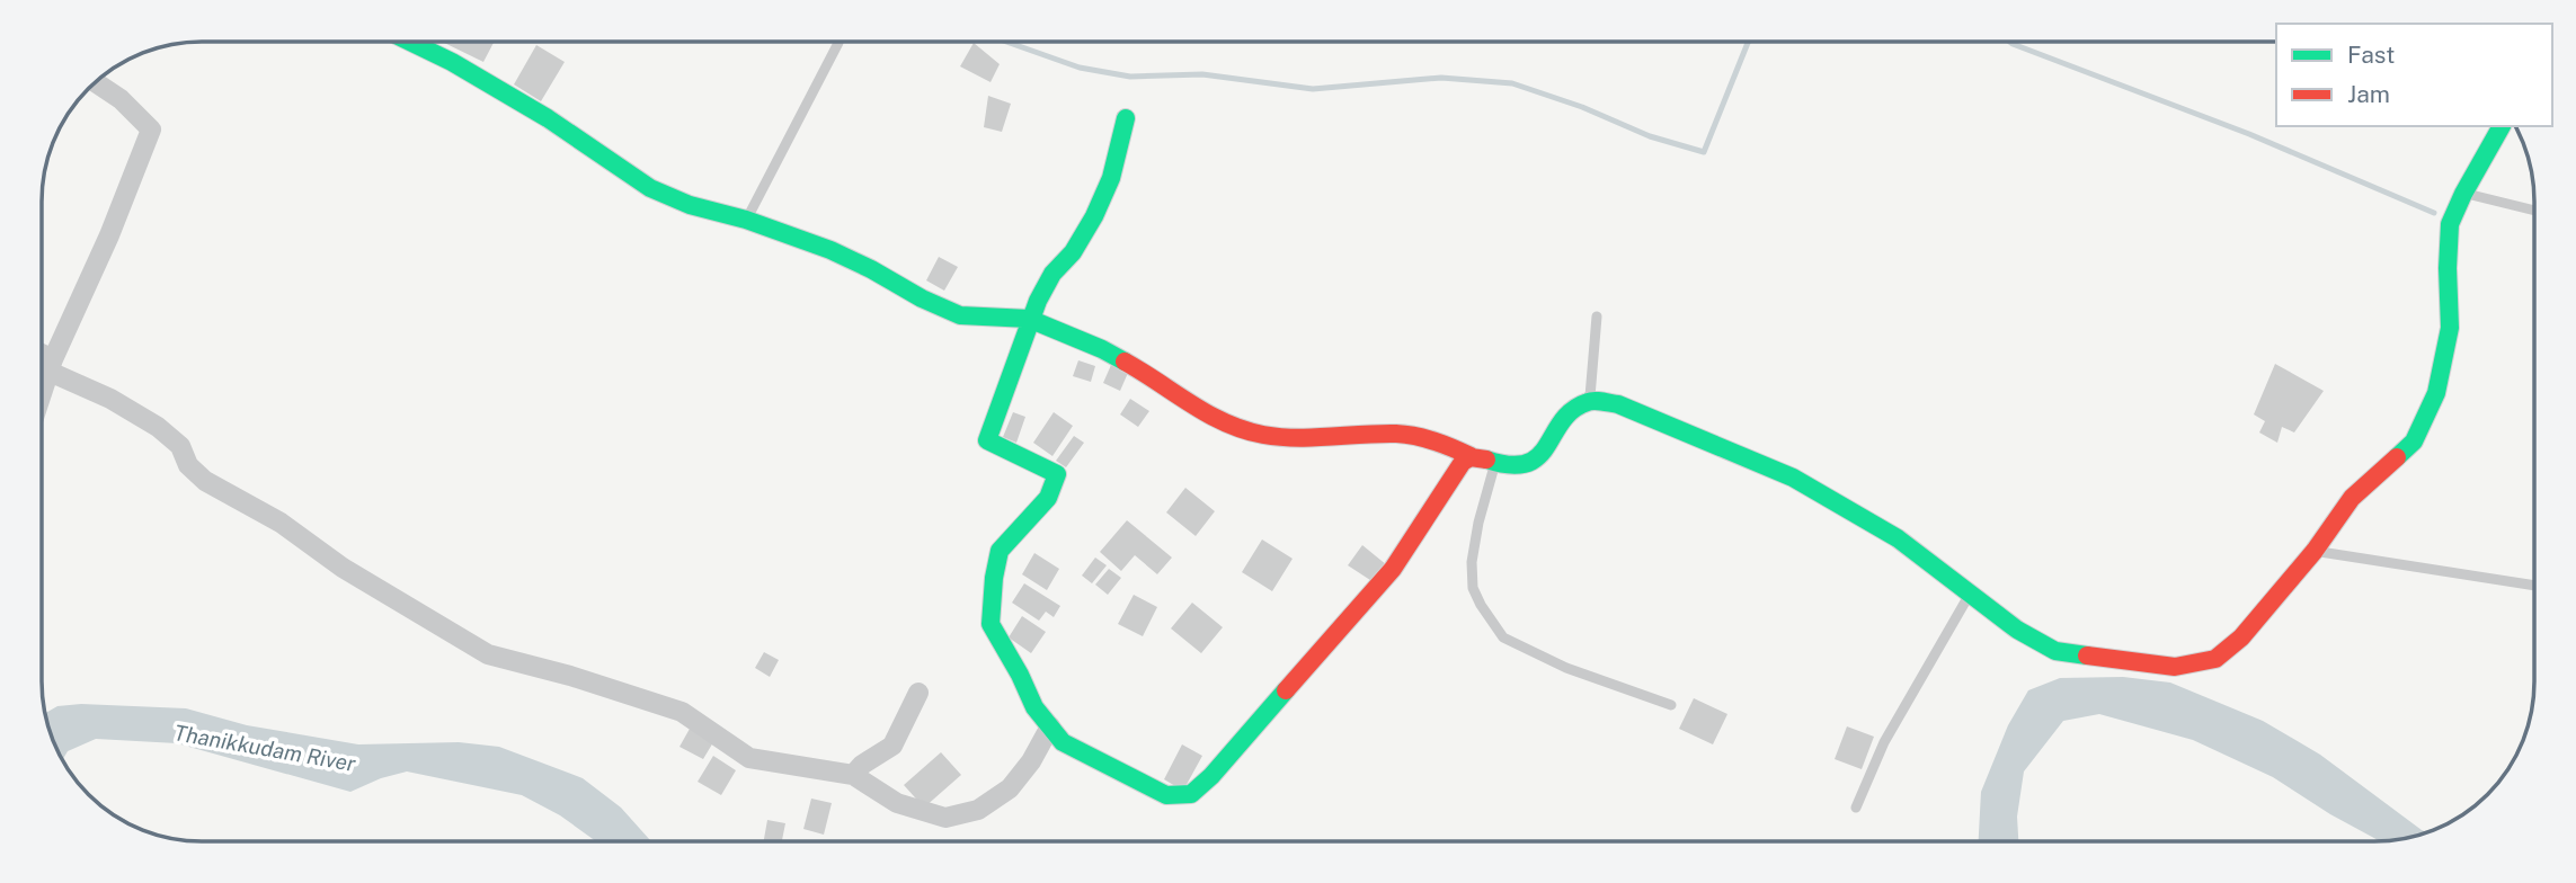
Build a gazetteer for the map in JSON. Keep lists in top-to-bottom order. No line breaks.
{"water":["Thanikkudam River"],"legend":["Fast","Jam"]}
